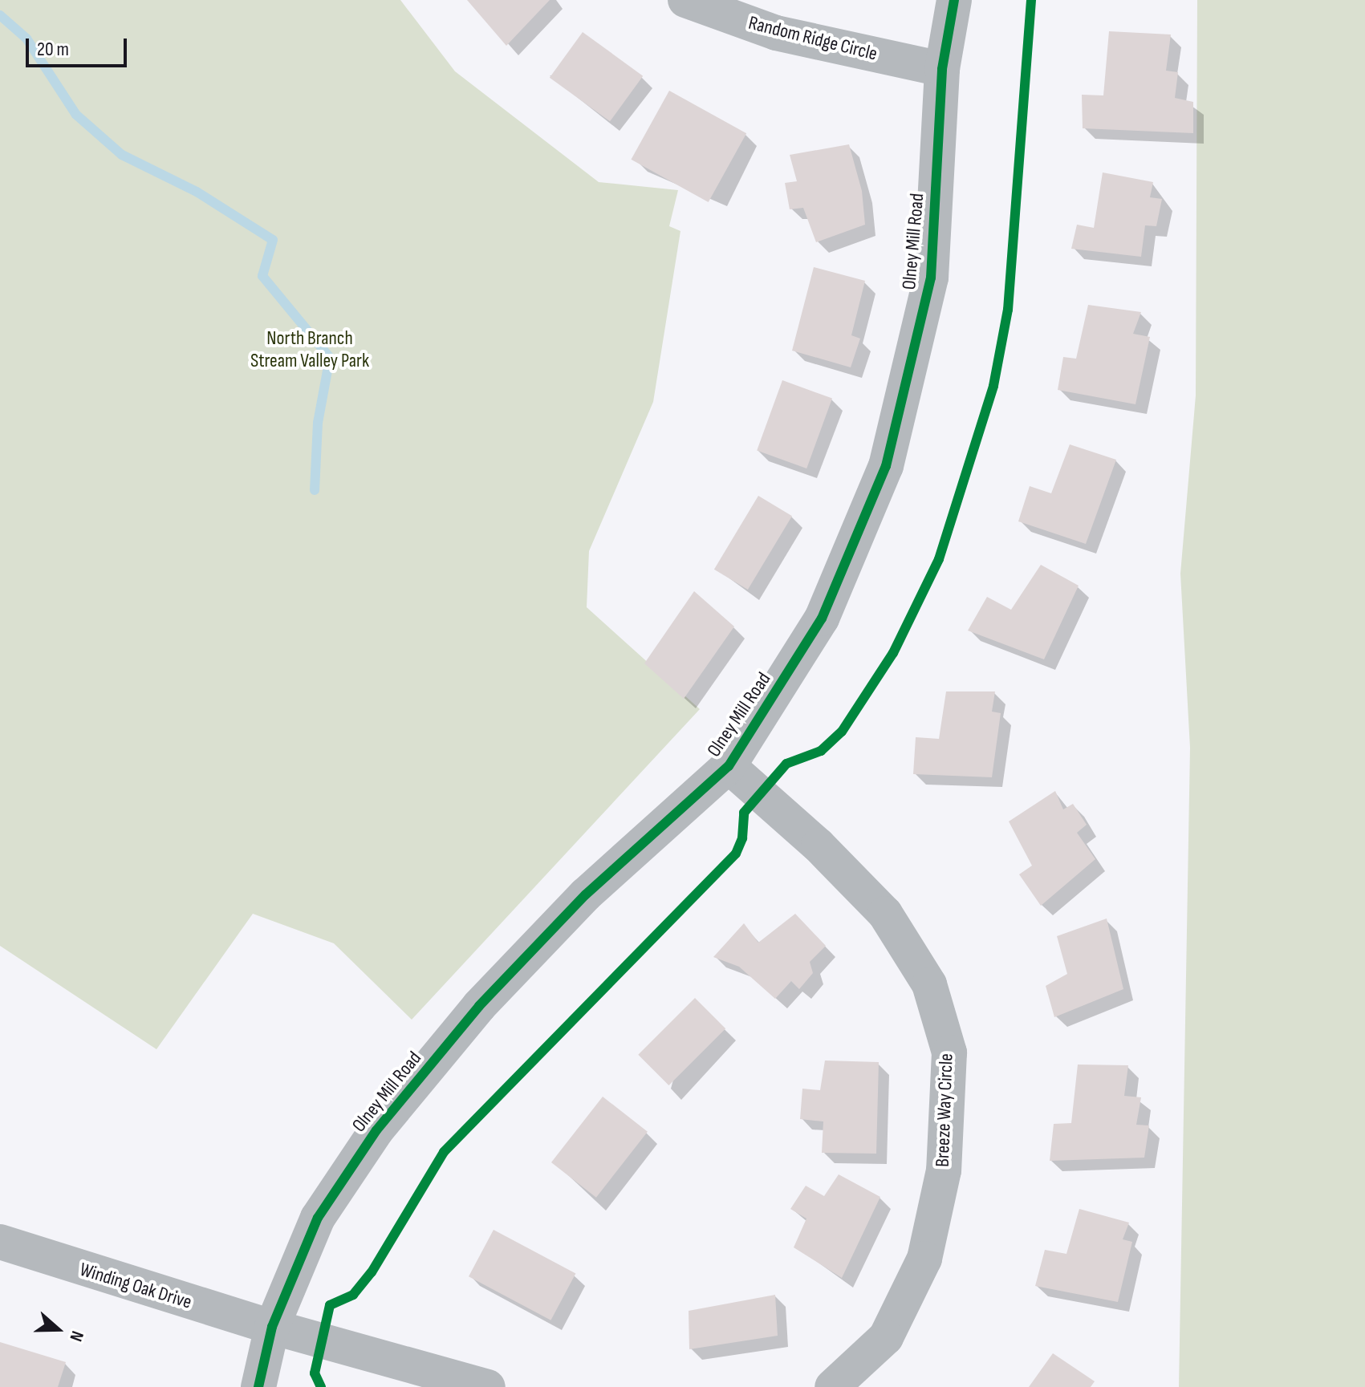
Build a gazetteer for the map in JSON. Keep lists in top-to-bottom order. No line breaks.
{"streets":{"street":["Random Ridge Circle","Olney Mill Road","Breeze Way Circle","Winding Oak Drive"]},"crossings":[["Random Ridge Circle","Olney Mill Road"],["Olney Mill Road","Breeze Way Circle"],["Olney Mill Road","Winding Oak Drive"]],"parks":["North Branch Stream Valley Park"],"scale_bar":"20 m","north":"right"}
